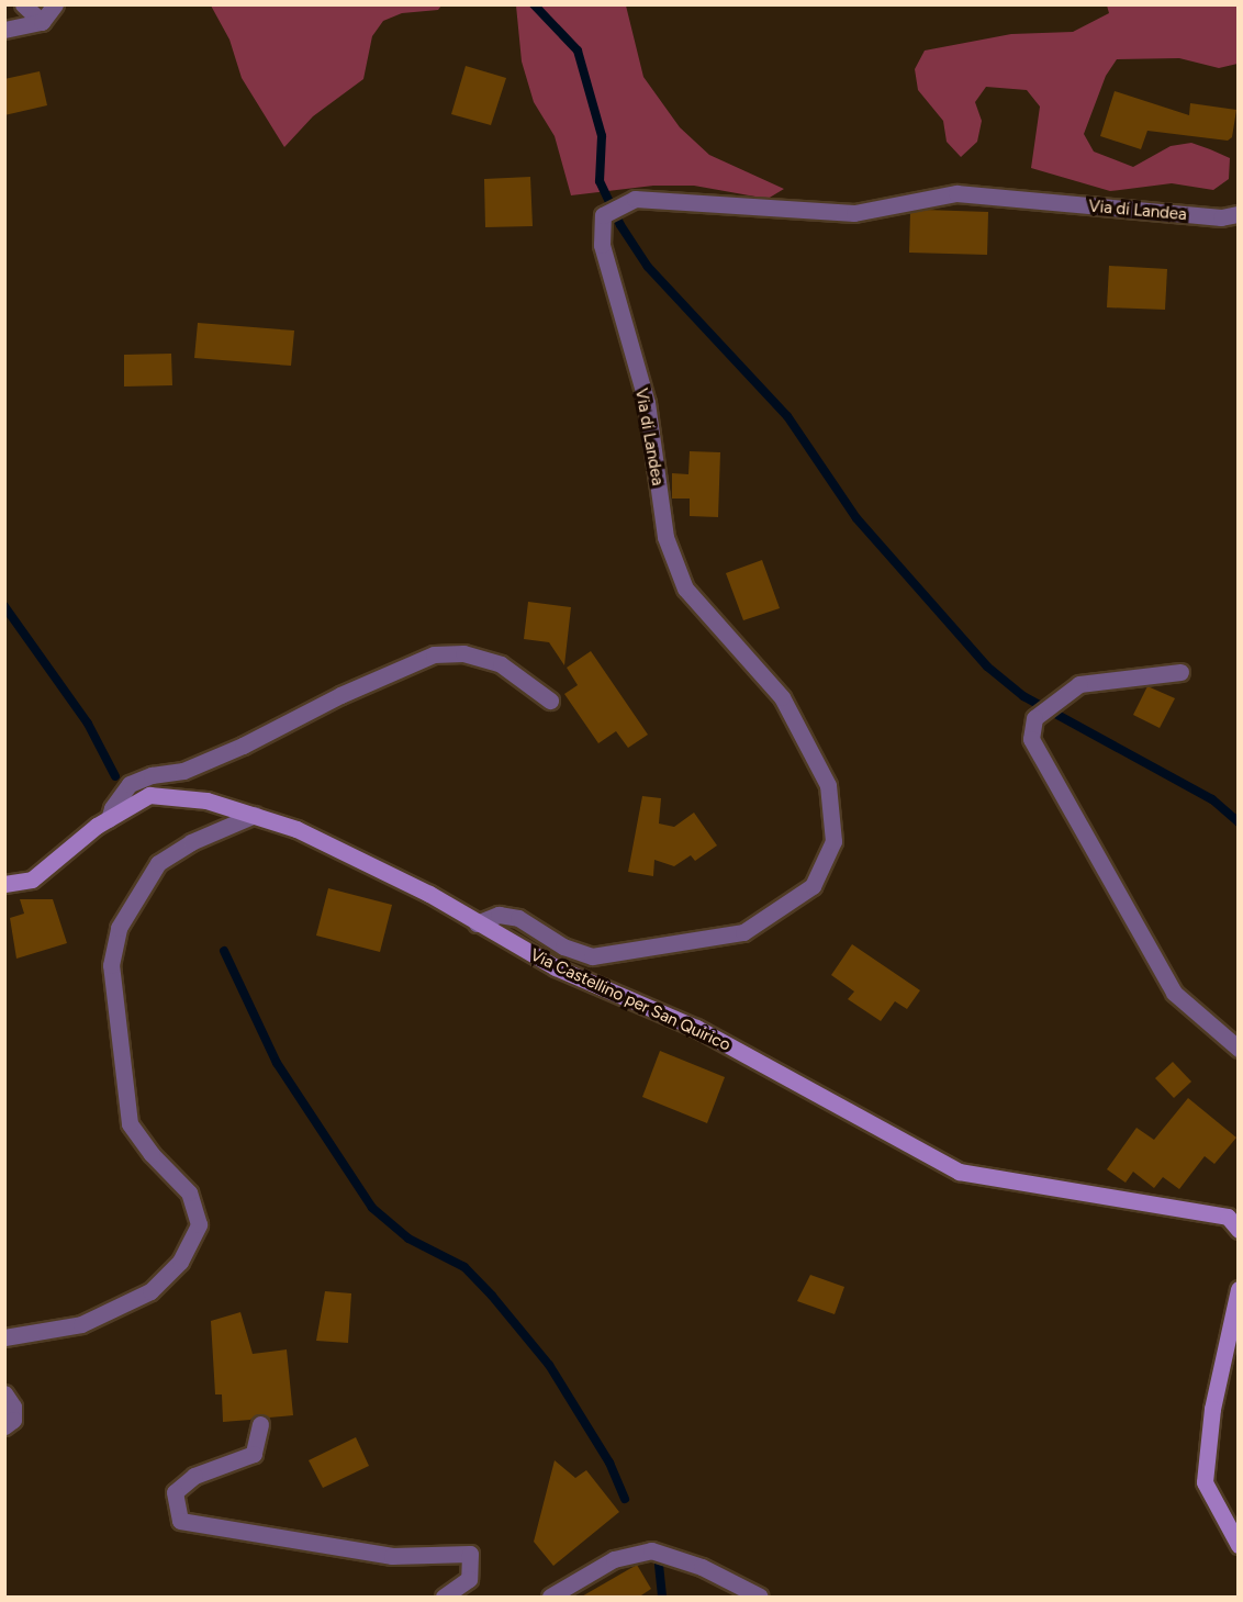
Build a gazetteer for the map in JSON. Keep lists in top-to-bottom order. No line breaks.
{"streets":{"street":["Via di Landea","Via Castellino per San Quirico"]},"crossings":[["Via di Landea","Via Castellino per San Quirico"]]}
